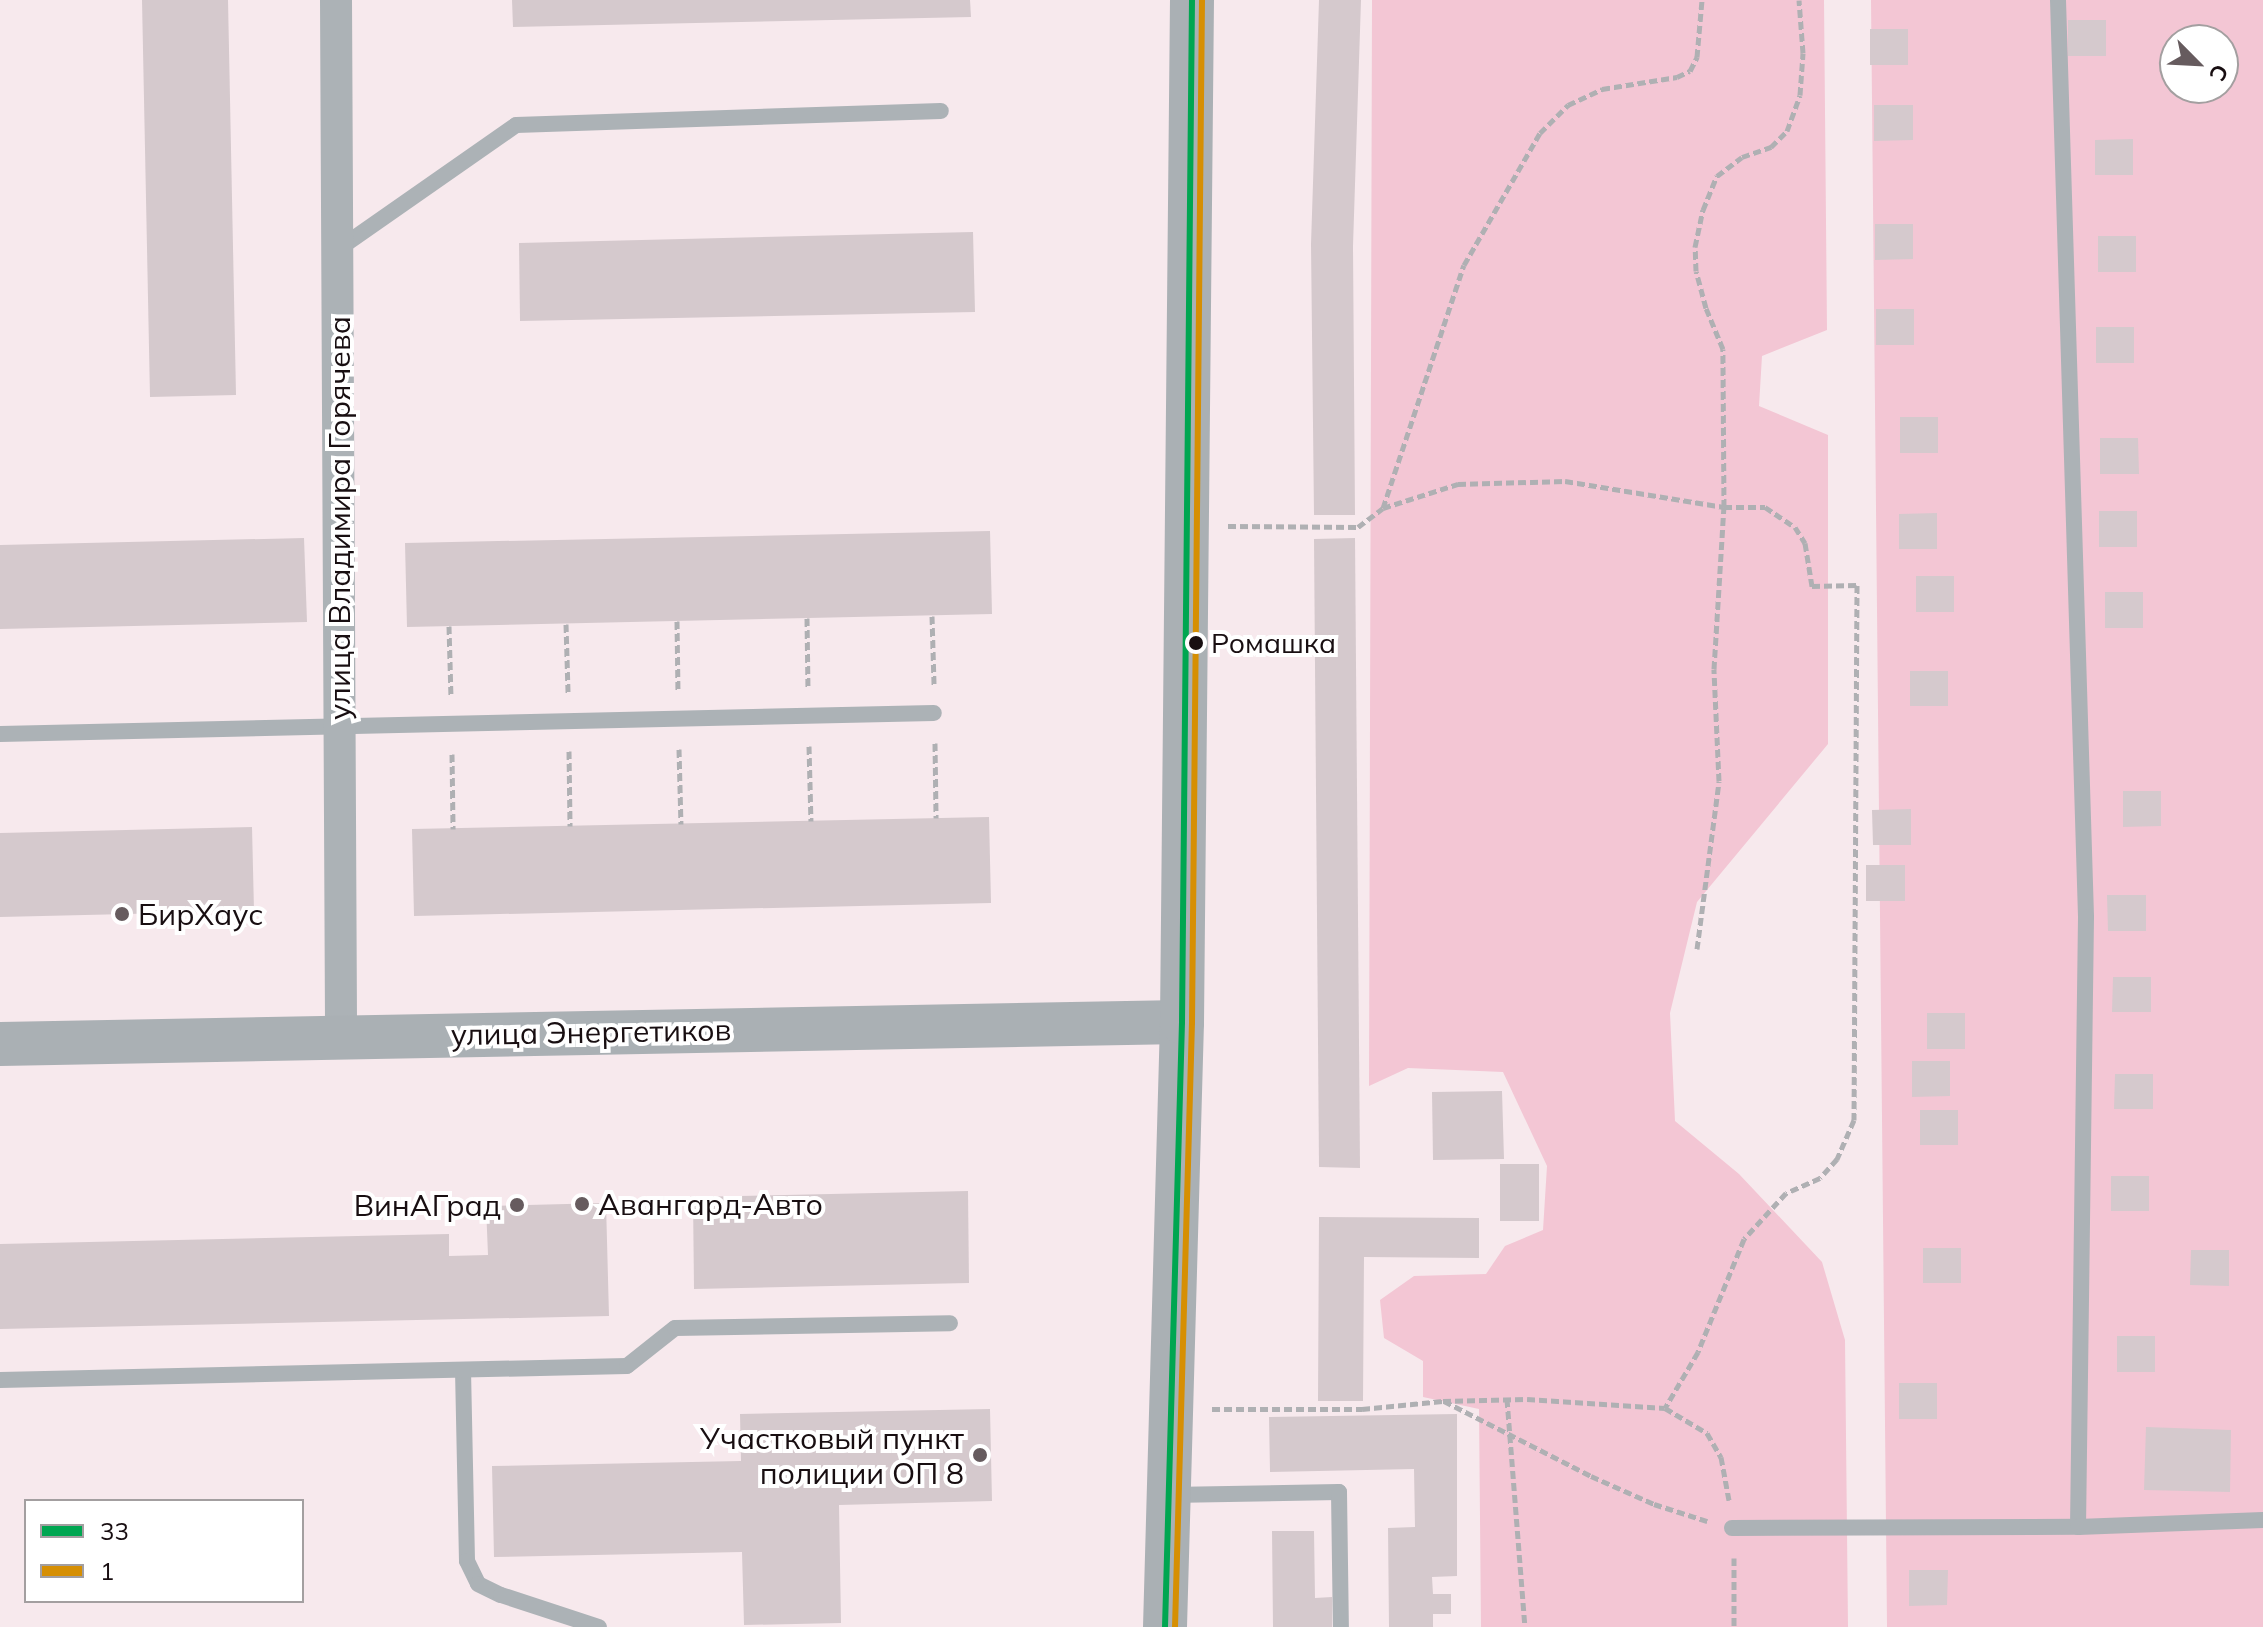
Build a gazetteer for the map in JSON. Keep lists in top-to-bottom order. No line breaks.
{"streets":{"main road":["улица Энергетиков"],"street":["улица Владимира Горячева"]},"crossings":[["улица Владимира Горячева","улица Энергетиков"]],"places":["Ромашка","БирХаус","Авангард-Авто","ВинАГрад","Участковый пункт полиции ОП 8"],"lines":["transit line 33","transit line 1"],"legend":["33","1"],"north":"bottom right"}
